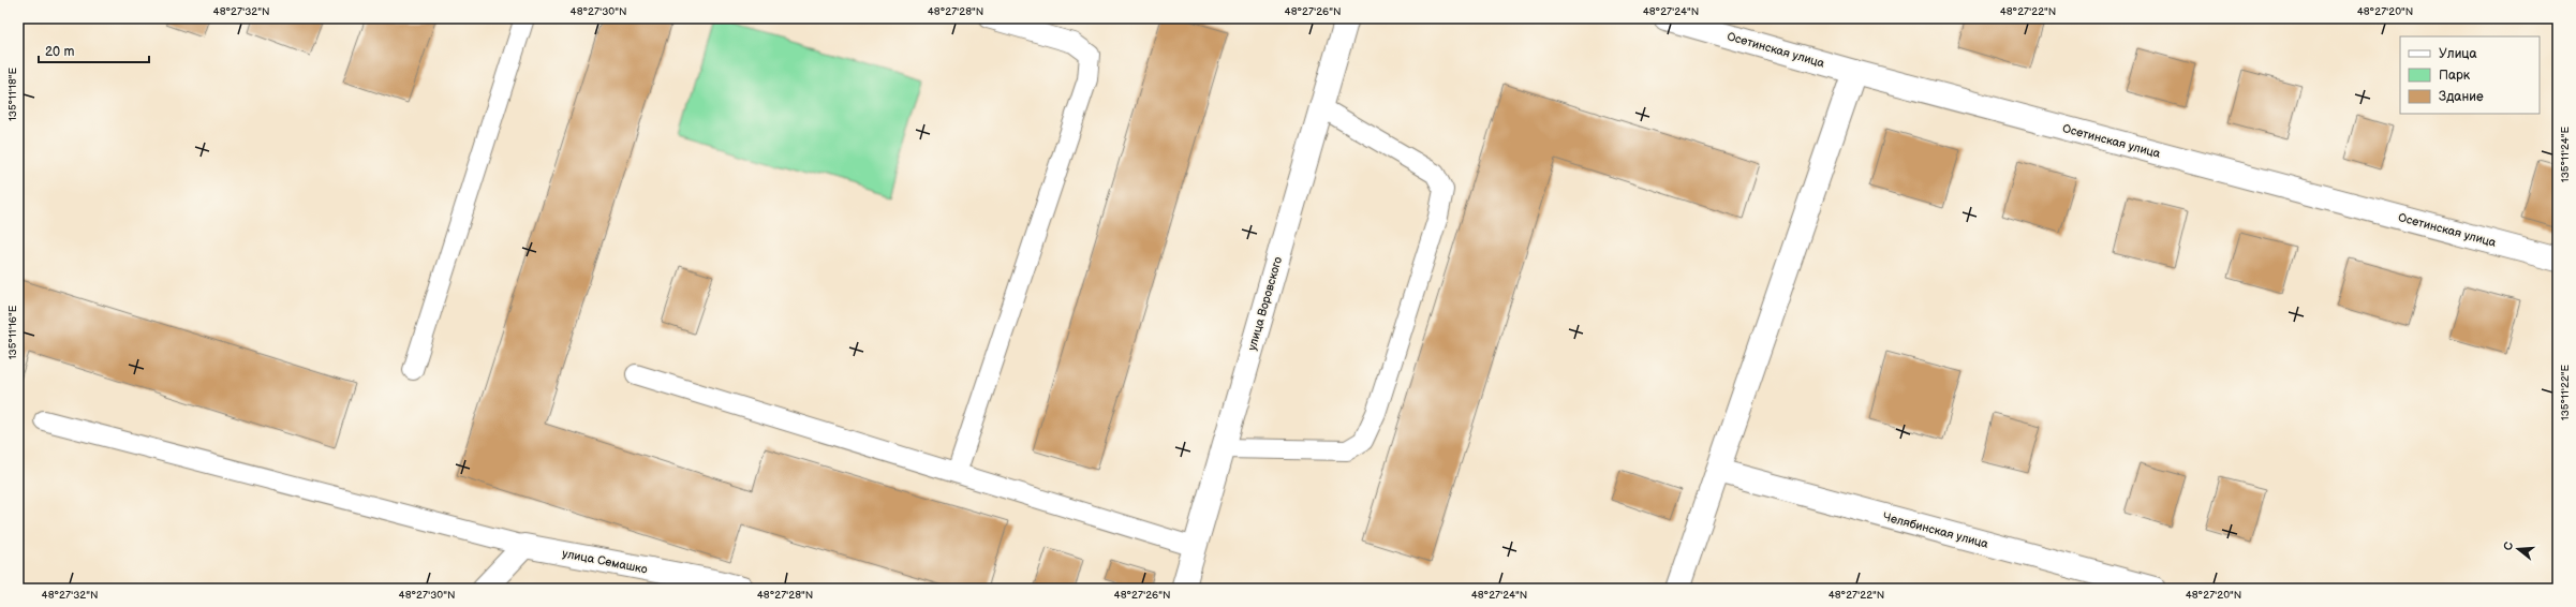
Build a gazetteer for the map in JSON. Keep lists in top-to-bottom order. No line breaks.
{"streets":{"street":["Осетинская улица","улица Воровского","Челябинская улица","улица Семашко"]},"legend":["Улица","Парк","Здание"],"scale_bar":"20 m","north":"left","coordinates":["48°27'32\"N","48°27'30\"N","48°27'28\"N","48°27'26\"N","48°27'24\"N","48°27'22\"N","48°27'20\"N","135°11'18\"E","135°11'24\"E","135°11'16\"E","135°11'22\"E"]}
